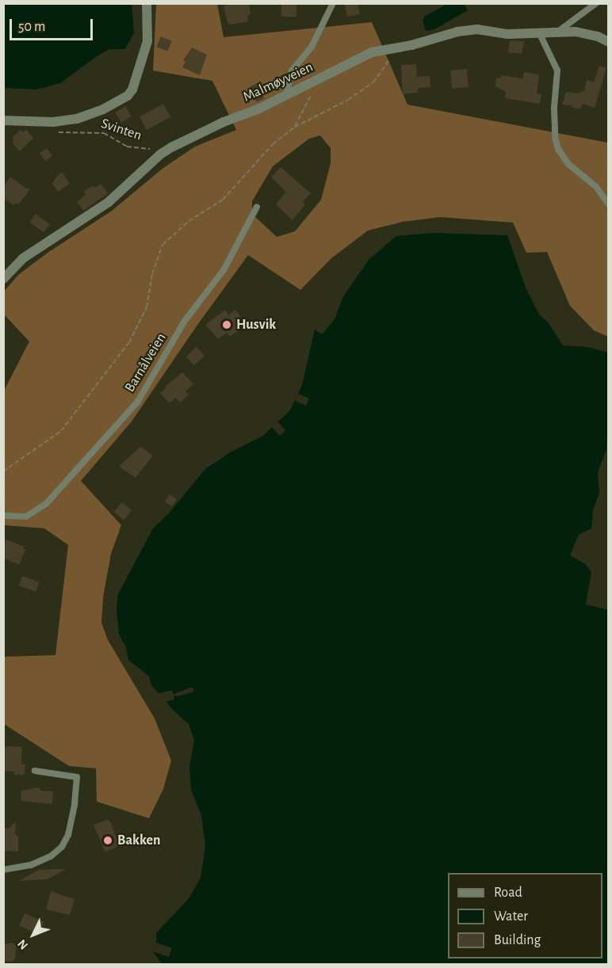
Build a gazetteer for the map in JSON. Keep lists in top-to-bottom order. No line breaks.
{"streets":{"street":["Malmøyveien"],"lane":["Barnålveien"],"path":["Svinten"]},"crossings":[["Malmøyveien","Svinten"]],"places":["Husvik","Bakken"],"legend":["Road","Water","Building"],"scale_bar":"50 m","north":"bottom left"}
